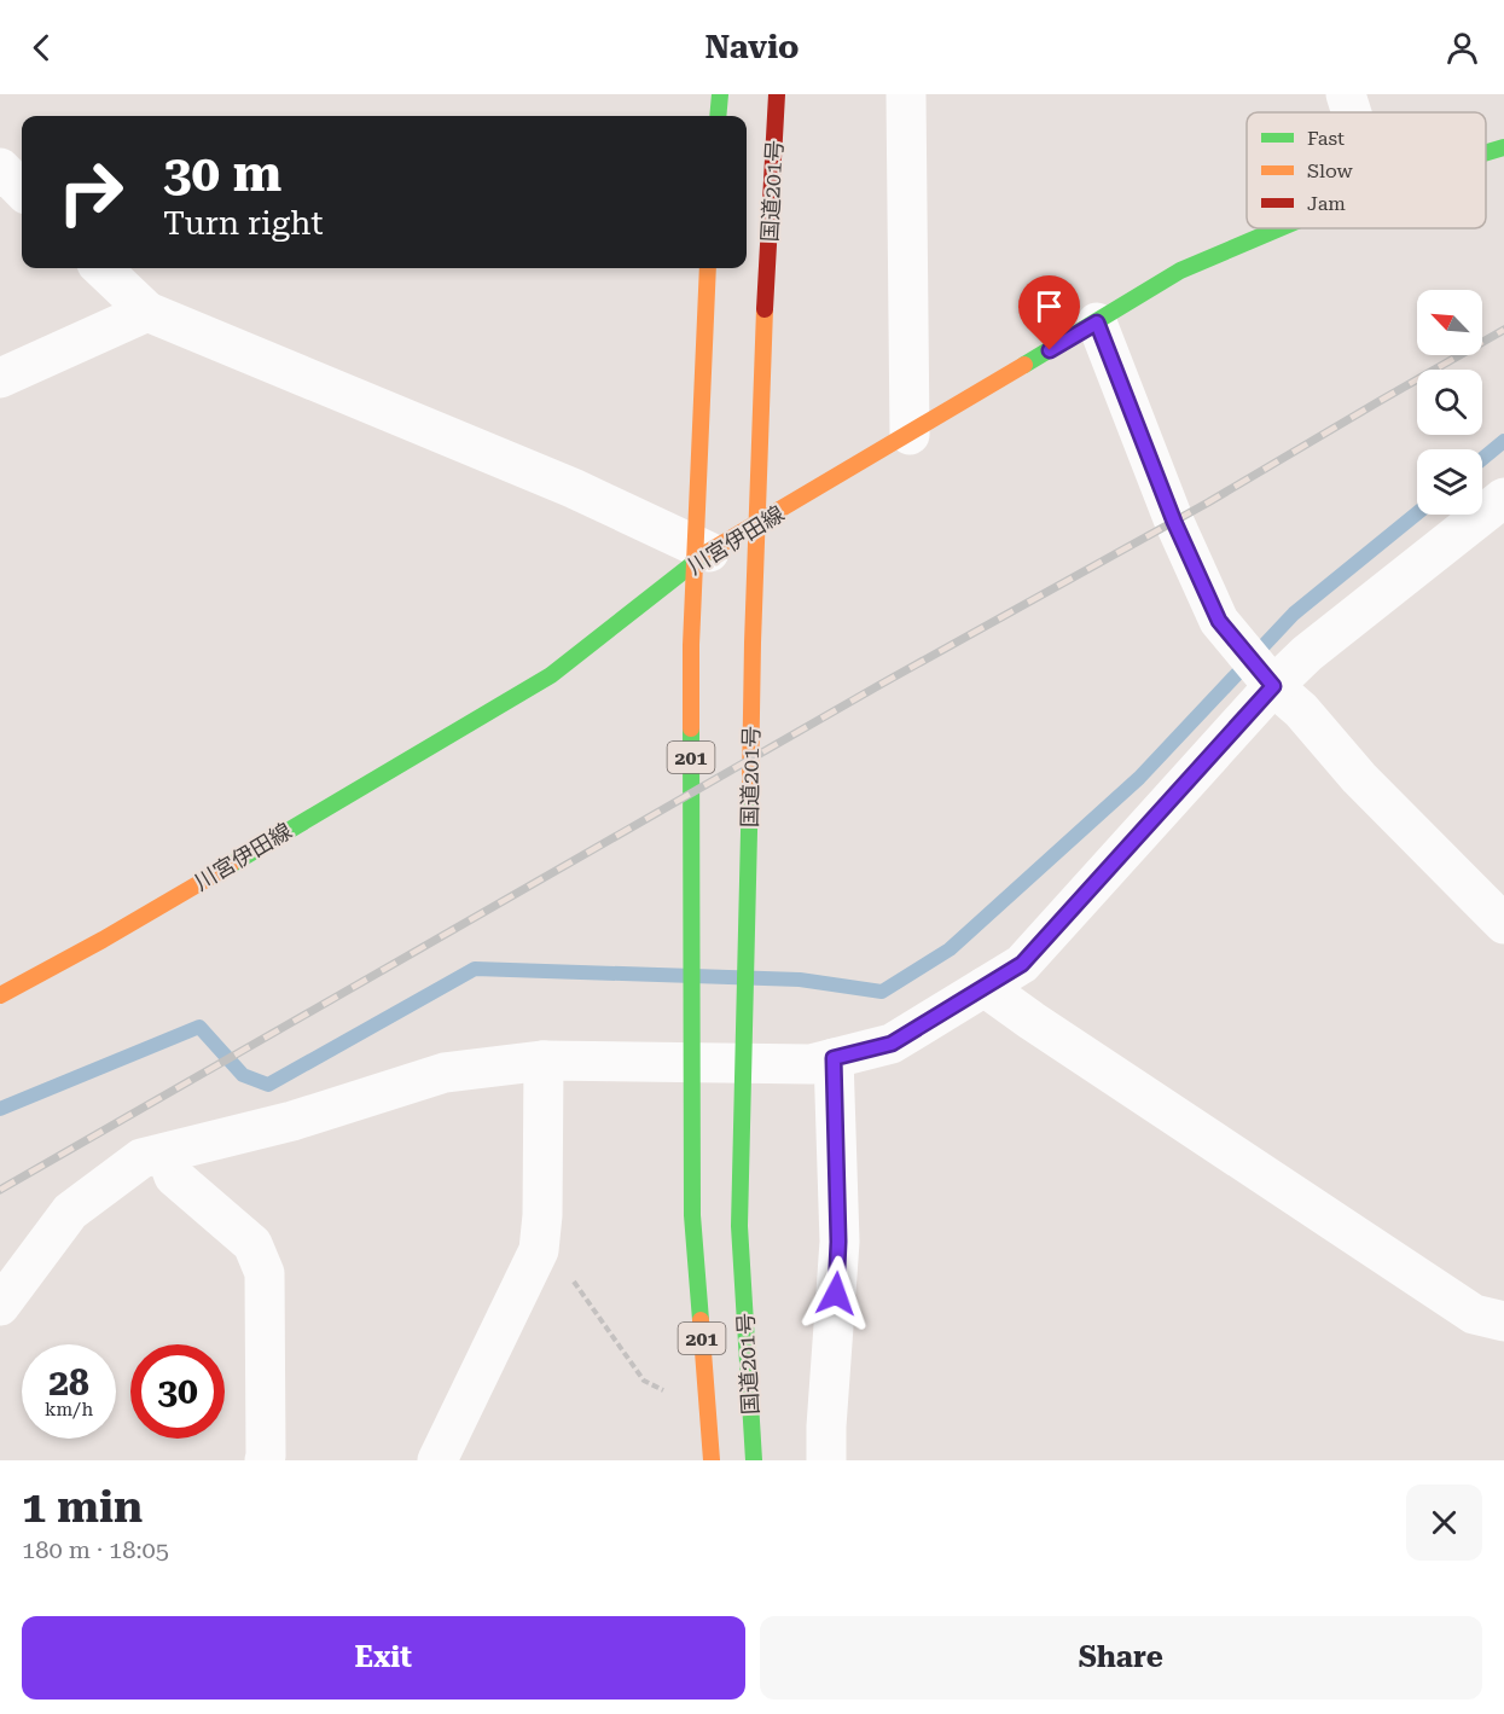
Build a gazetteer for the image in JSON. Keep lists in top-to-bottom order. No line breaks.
{"streets":{"main road":["国道201号","川宮伊田線","201"]},"legend":["Fast","Slow","Jam"],"north":"top left","page":{"header":"Navio","turn":["30 m","Turn right"],"speed":"28 km/h","limit":"30","heading":["1 min","180 m · 18:05"],"buttons":["Exit","Share"]}}
